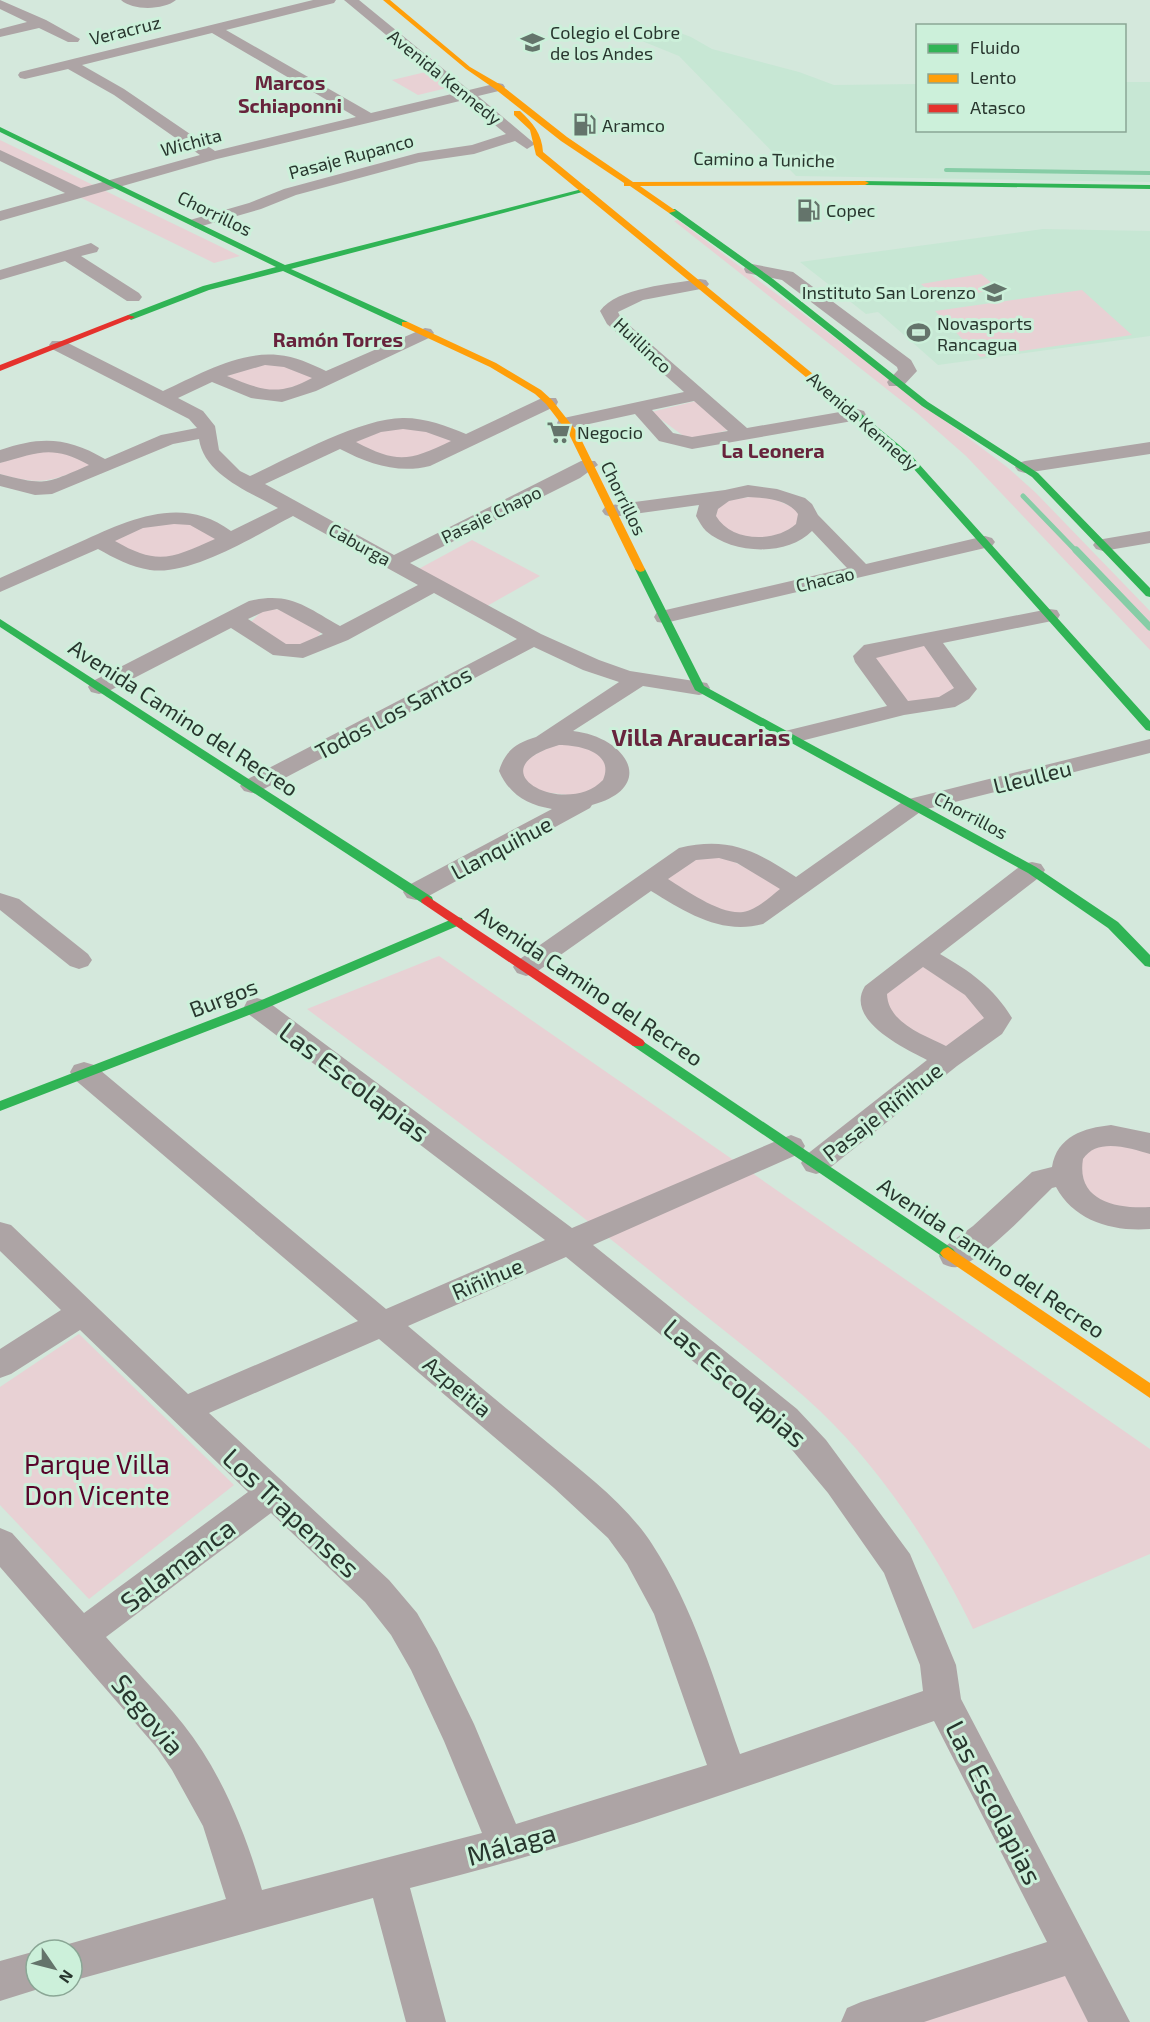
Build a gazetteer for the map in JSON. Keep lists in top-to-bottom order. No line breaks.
{"streets":{"main road":["Avenida Kennedy","Camino a Tuniche","Chorrillos","Avenida Camino del Recreo","Burgos"],"street":["Veracruz","Wichita","Pasaje Rupanco","Huillinco","Pasaje Chapo","Caburga","Chacao","Todos Los Santos","Lleulleu","Llanquihue","Las Escolapias","Pasaje Riñihue","Riñihue","Azpeitia","Los Trapenses","Salamanca","Segovia","Málaga"]},"crossings":[["Veracruz","Wichita"],["Avenida Kennedy","Wichita"],["Avenida Kennedy","Pasaje Rupanco"],["Avenida Kennedy","Camino a Tuniche"],["Avenida Kennedy","Huillinco"],["Avenida Kennedy","Chacao"],["Wichita","Chorrillos"],["Pasaje Rupanco","Chorrillos"],["Chorrillos","Huillinco"],["Chorrillos","Pasaje Chapo"],["Chorrillos","Caburga"],["Chorrillos","Chacao"],["Chorrillos","Lleulleu"],["Chorrillos","Pasaje Riñihue"],["Pasaje Chapo","Caburga"],["Caburga","Todos Los Santos"],["Todos Los Santos","Avenida Camino del Recreo"],["Avenida Camino del Recreo","Llanquihue"],["Avenida Camino del Recreo","Burgos"],["Avenida Camino del Recreo","Pasaje Riñihue"],["Avenida Camino del Recreo","Riñihue"],["Burgos","Las Escolapias"],["Burgos","Azpeitia"],["Las Escolapias","Riñihue"],["Las Escolapias","Málaga"],["Riñihue","Azpeitia"],["Riñihue","Los Trapenses"],["Azpeitia","Málaga"],["Los Trapenses","Salamanca"],["Los Trapenses","Málaga"],["Salamanca","Segovia"],["Segovia","Málaga"]],"districts":["Marcos Schiaponni","Ramón Torres","La Leonera","Villa Araucarias"],"parks":["Parque Villa Don Vicente"],"places":{"school or university":["Colegio el Cobre de los Andes","Instituto San Lorenzo"],"fuel station":["Aramco","Copec"],"sports":["Novasports Rancagua"],"supermarket":["Negocio"]},"legend":["Fluido","Lento","Atasco"],"north":"bottom right"}
